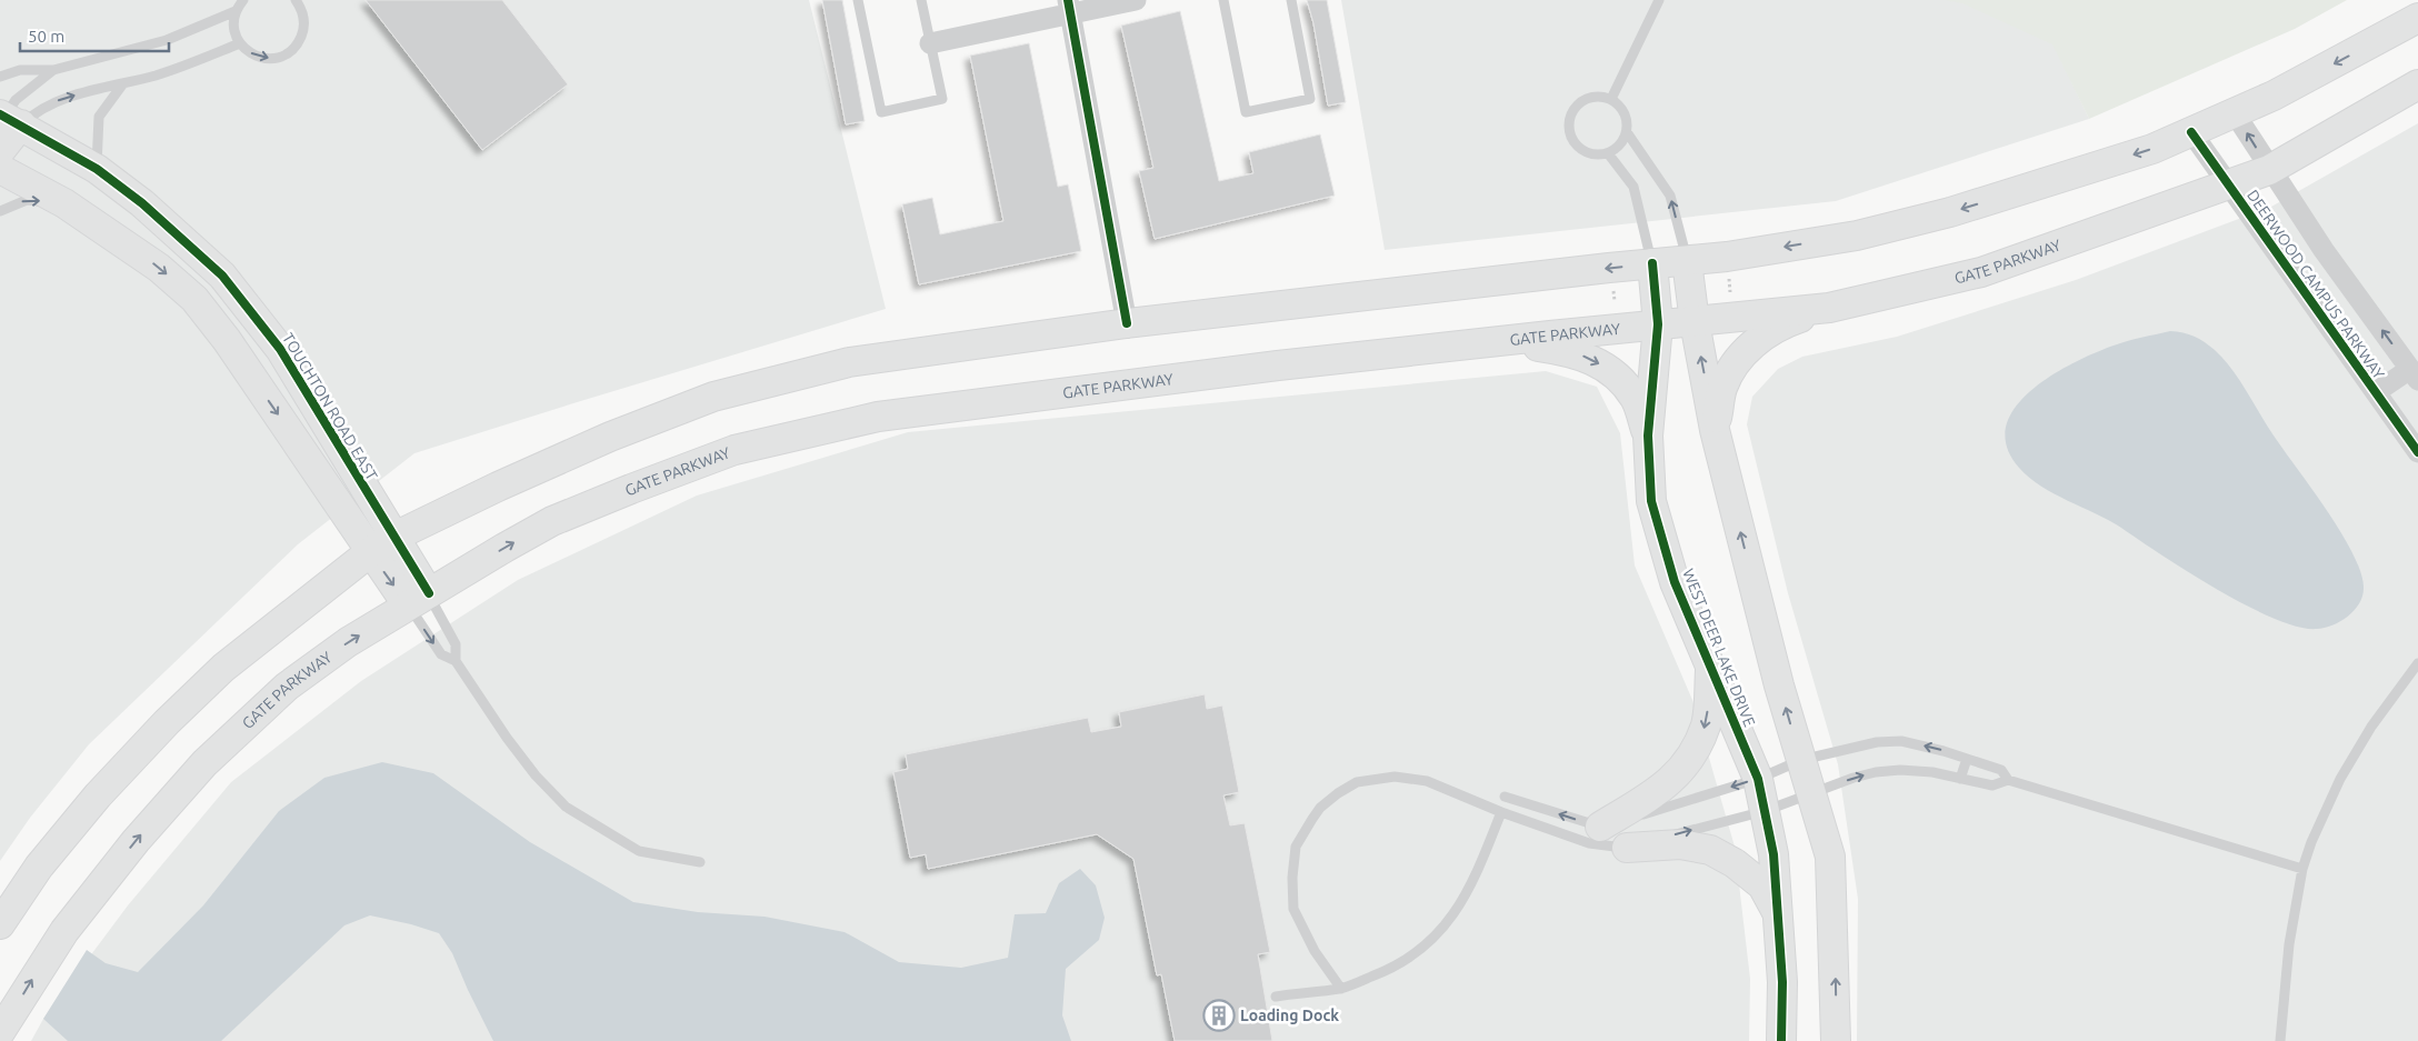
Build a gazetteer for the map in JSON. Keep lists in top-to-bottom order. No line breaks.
{"streets":{"main road":["GATE PARKWAY","TOUCHTON ROAD EAST","WEST DEER LAKE DRIVE"],"street":["DEERWOOD CAMPUS PARKWAY"]},"crossings":[["GATE PARKWAY","DEERWOOD CAMPUS PARKWAY"],["GATE PARKWAY","TOUCHTON ROAD EAST"],["GATE PARKWAY","WEST DEER LAKE DRIVE"]],"places":{"building":["Loading Dock"]},"scale_bar":"50 m"}
